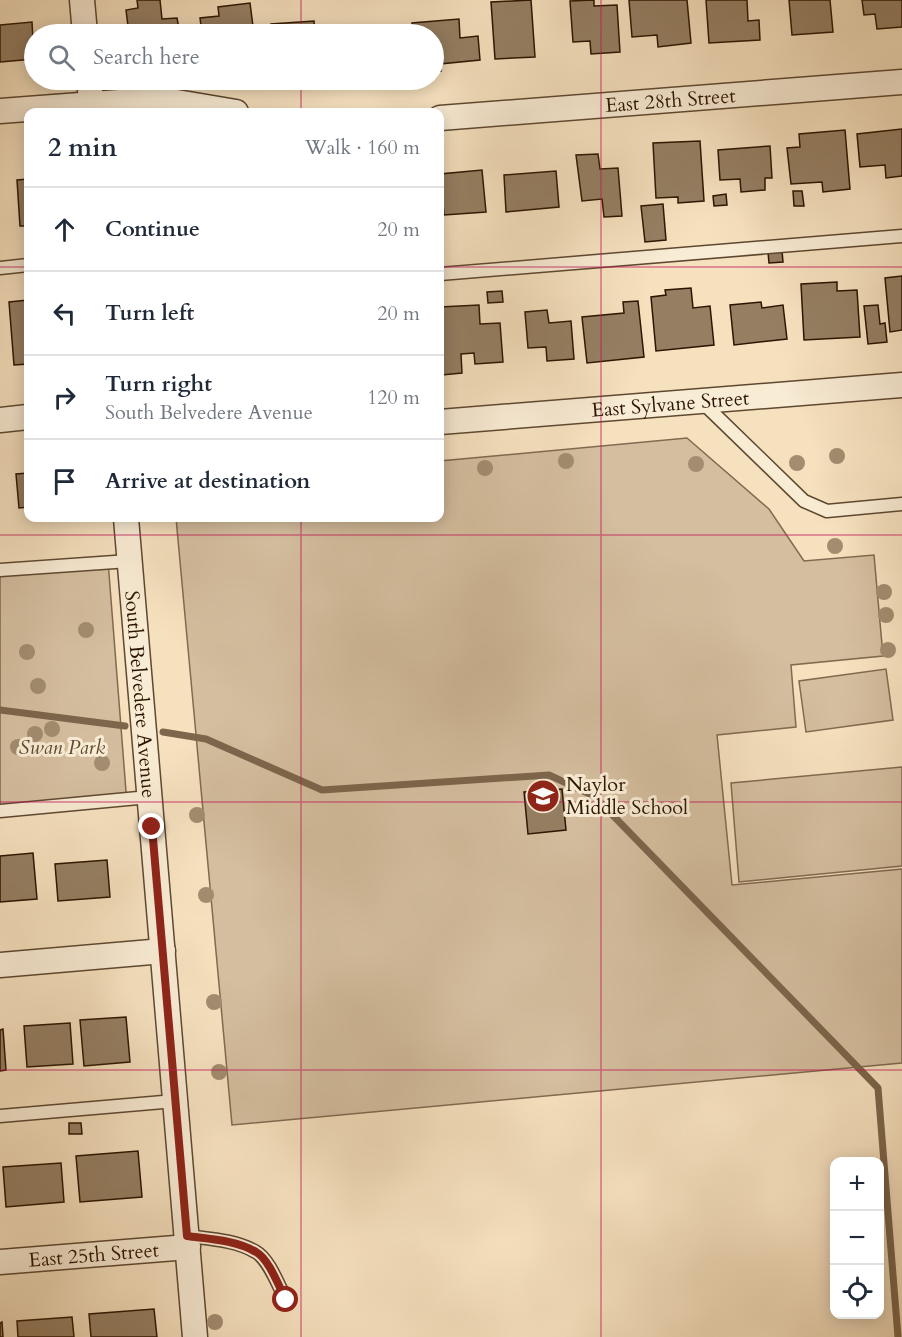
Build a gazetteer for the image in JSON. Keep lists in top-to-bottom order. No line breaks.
{"streets":{"street":["East 28th Street","East Sylvane Street","South Belvedere Avenue","East 25th Street"]},"crossings":[["South Belvedere Avenue","East 25th Street"]],"parks":["Swan Park"],"places":{"school or university":["Naylor Middle School"]},"page":{"search":"Search here","heading":["2 min","Walk · 160 m"],"list":[["Continue","20 m"],["Turn left","20 m"],["Turn right","South Belvedere Avenue","120 m"],"Arrive at destination"],"map_buttons":["+","−"]}}
